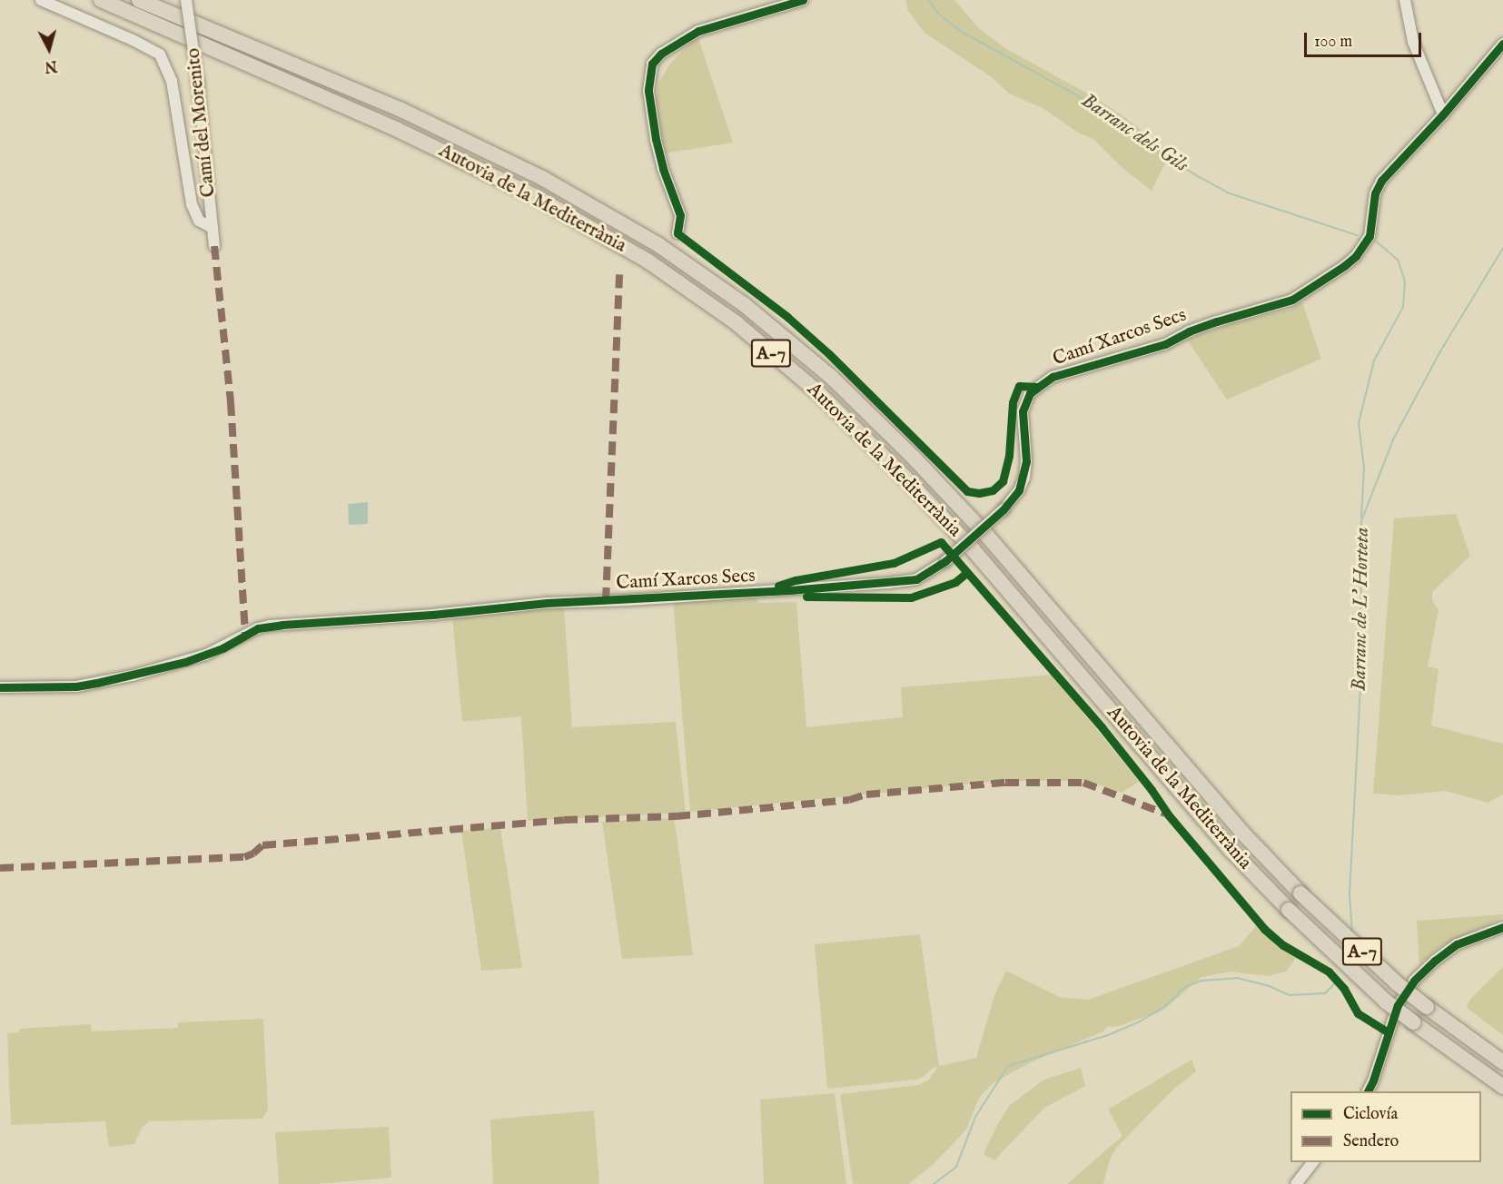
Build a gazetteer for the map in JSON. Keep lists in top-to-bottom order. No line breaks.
{"streets":{"highway":["Autovia de la Mediterrània","A-7"],"street":["Camí del Morenito","Camí Xarcos Secs"]},"water":["Barranc dels Gils","Barranc de L' Horteta"],"legend":["Ciclovía","Sendero"],"scale_bar":"100 m","north":"bottom"}
